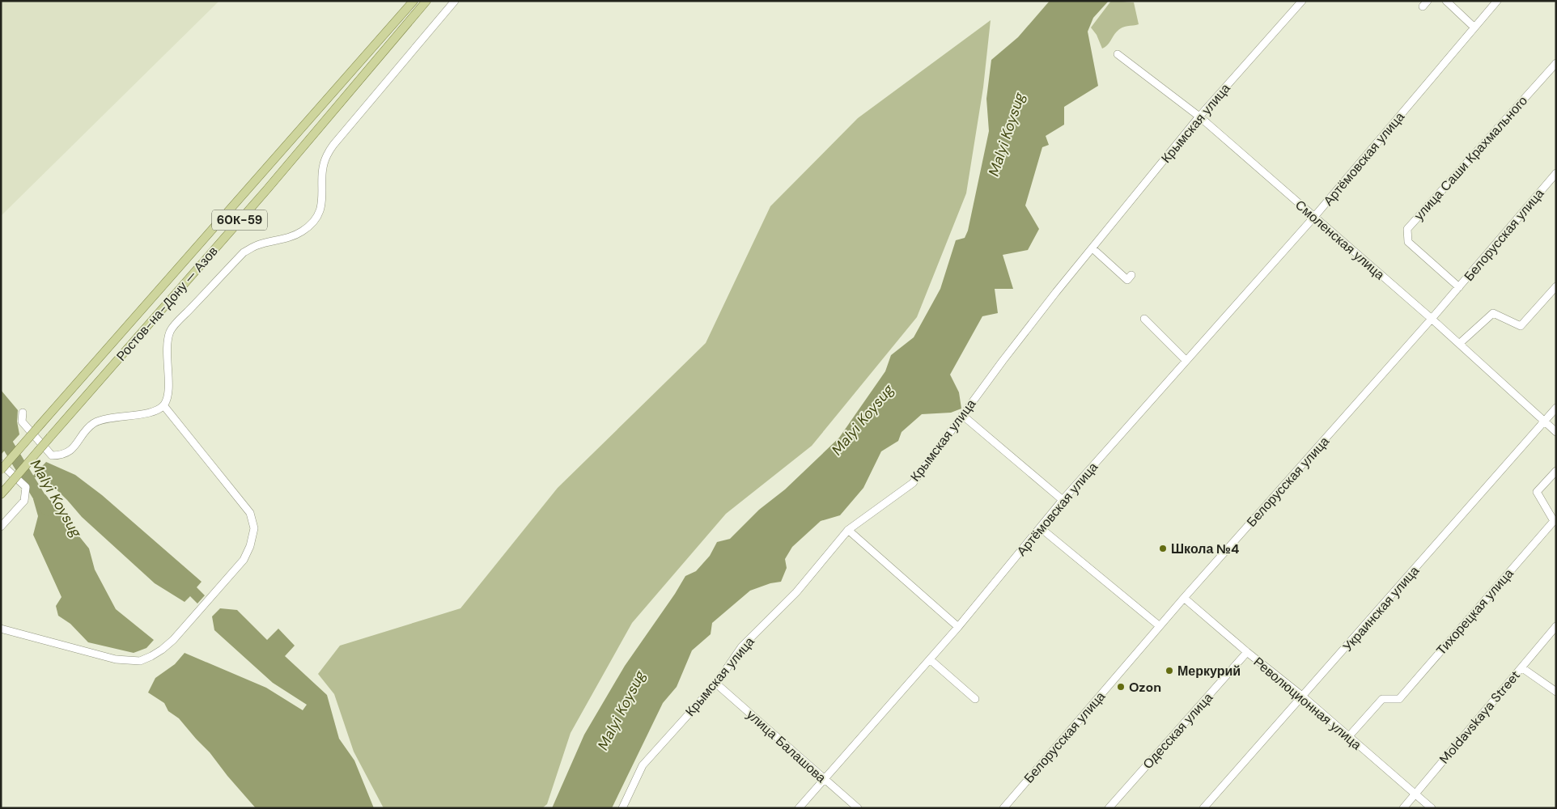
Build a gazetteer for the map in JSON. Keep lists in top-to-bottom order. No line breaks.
{"streets":{"main road":["60К-59","Ростов-на-Дону — Азов"],"street":["Крымская улица","улица Саши Крахмального","Артёмовская улица","Белорусская улица","Смоленская улица","Украинская улица","Тихорецкая улица","Революционная улица","Moldavskaya Street","Одесская улица","улица Балашова"]},"crossings":[["Крымская улица","Смоленская улица"],["Крымская улица","улица Балашова"],["улица Саши Крахмального","Белорусская улица"],["Артёмовская улица","Смоленская улица"],["Артёмовская улица","улица Балашова"],["Белорусская улица","Смоленская улица"],["Белорусская улица","Революционная улица"],["Смоленская улица","Украинская улица"],["Украинская улица","Революционная улица"],["Тихорецкая улица","Революционная улица"],["Революционная улица","Moldavskaya Street"],["Революционная улица","Одесская улица"]],"water":["Malyi Koysug"],"places":["Школа №4","Меркурий","Ozon"]}
